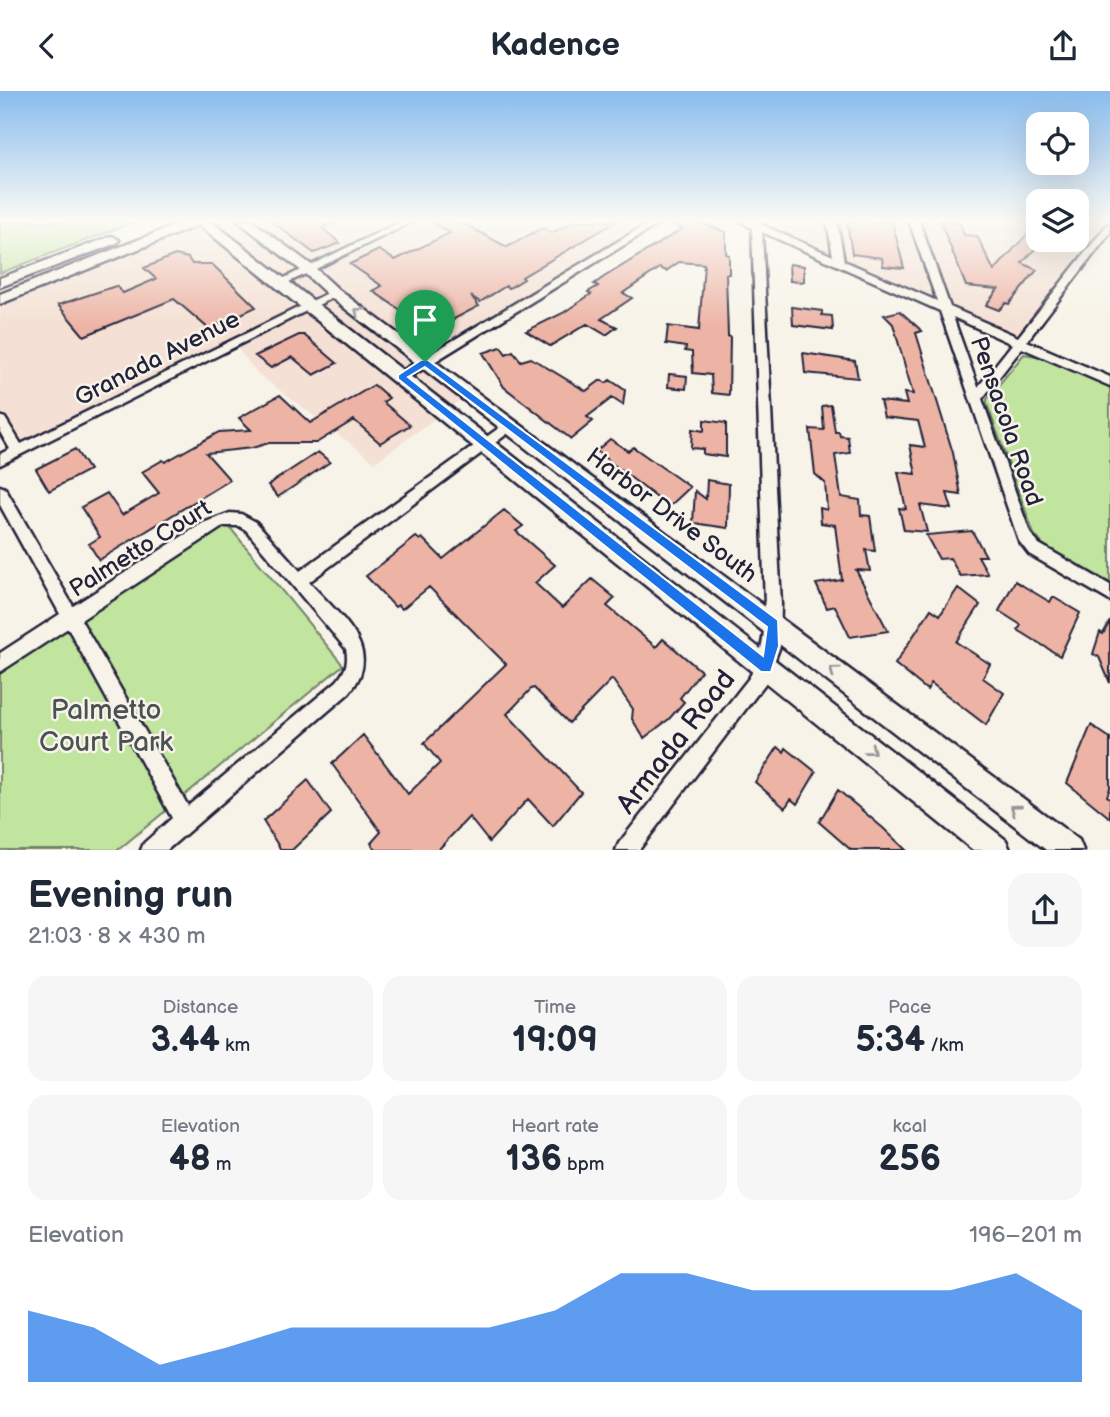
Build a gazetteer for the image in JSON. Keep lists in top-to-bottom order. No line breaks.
{"streets":{"street":["Granada Avenue","Pensacola Road","Harbor Drive South","Palmetto Court","Armada Road"]},"crossings":[["Granada Avenue","Harbor Drive South"],["Harbor Drive South","Armada Road"]],"parks":["Palmetto Court Park"],"page":{"header":"Kadence","heading":["Evening run","21:03 · 8 × 430 m"],"stats":[["Distance","3.44 km"],["Time","19:09"],["Pace","5:34 /km"],["Elevation","48 m"],["Heart rate","136 bpm"],["kcal","256"]],"chart":["Elevation","196–201 m"]}}
